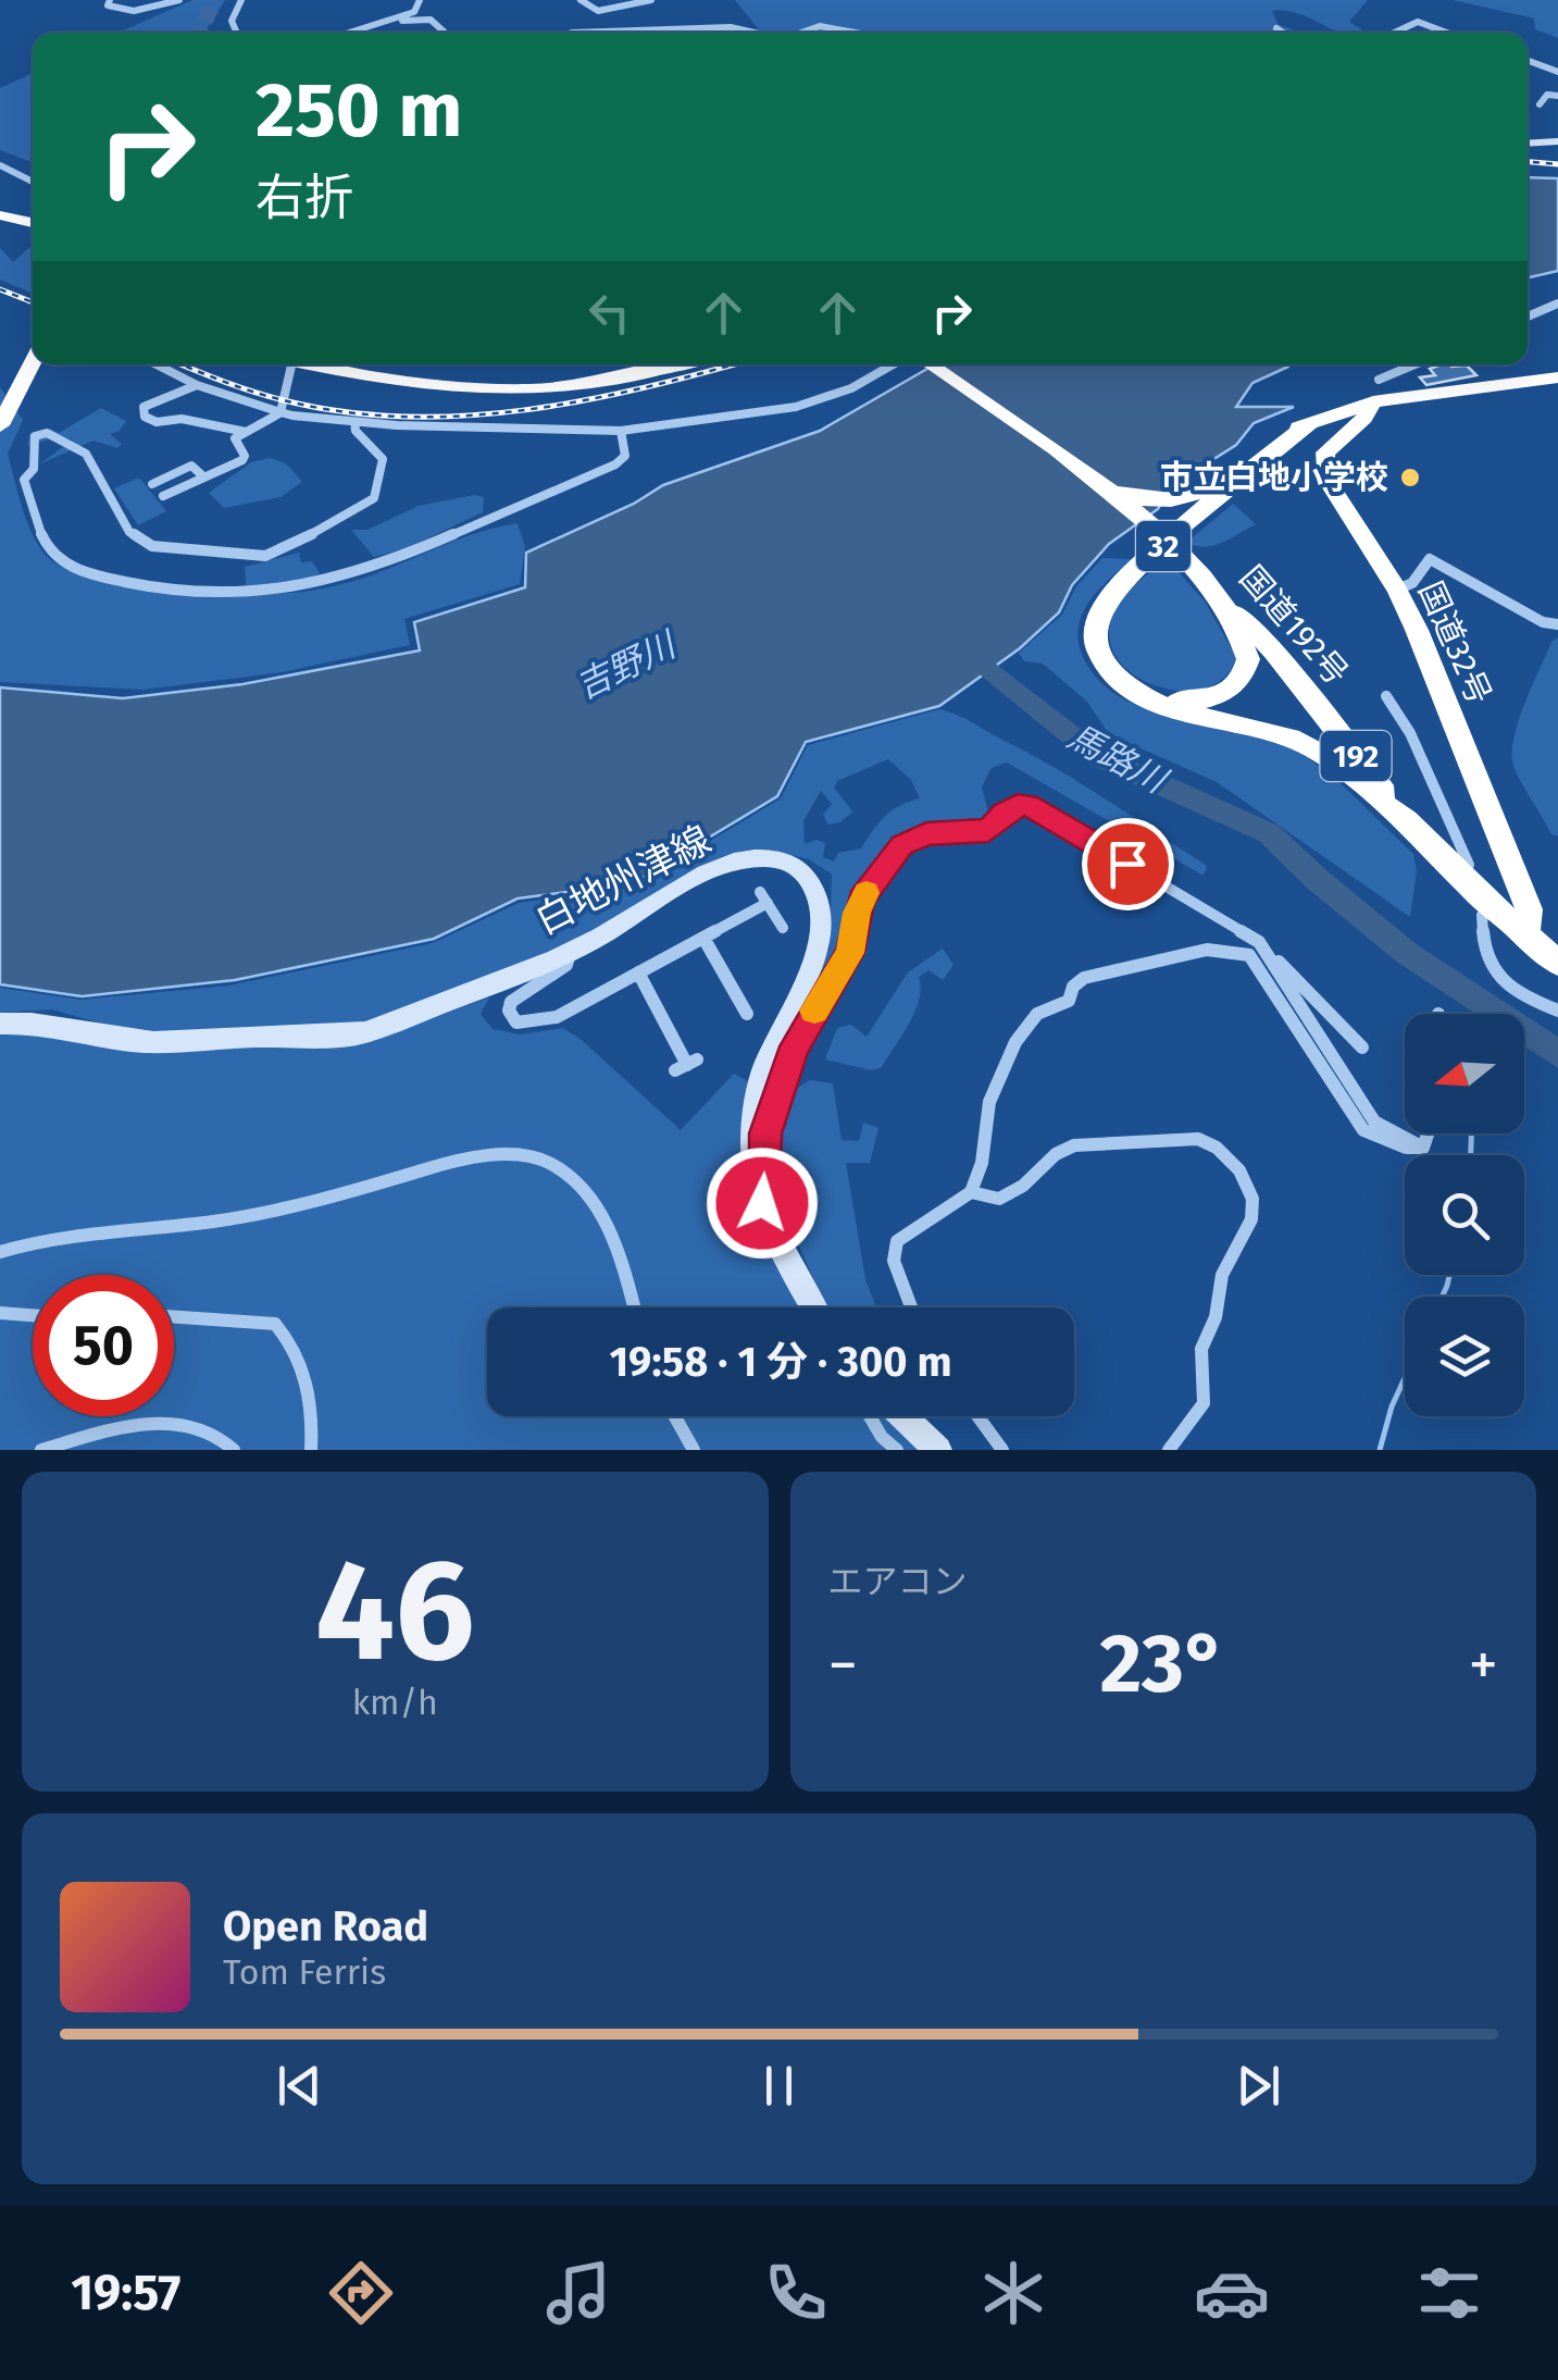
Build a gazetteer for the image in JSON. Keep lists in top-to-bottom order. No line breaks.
{"streets":{"highway":["32","国道192号","国道32号","192"],"main road":["白地州津線"]},"crossings":[["32","国道192号"],["32","国道32号"],["国道192号","国道32号"]],"water":["吉野川","馬路川"],"places":["市立白地小学校"],"north":"left","page":{"turn":["250 m","右折"],"limit":"50","trip":"19:58 · 1 分 · 300 m","tile":[["46","km/h"],"エアコン"],"heat":["−","23°","+"],"song":["Open Road","Tom Ferris"],"tabs":"19:57"}}
